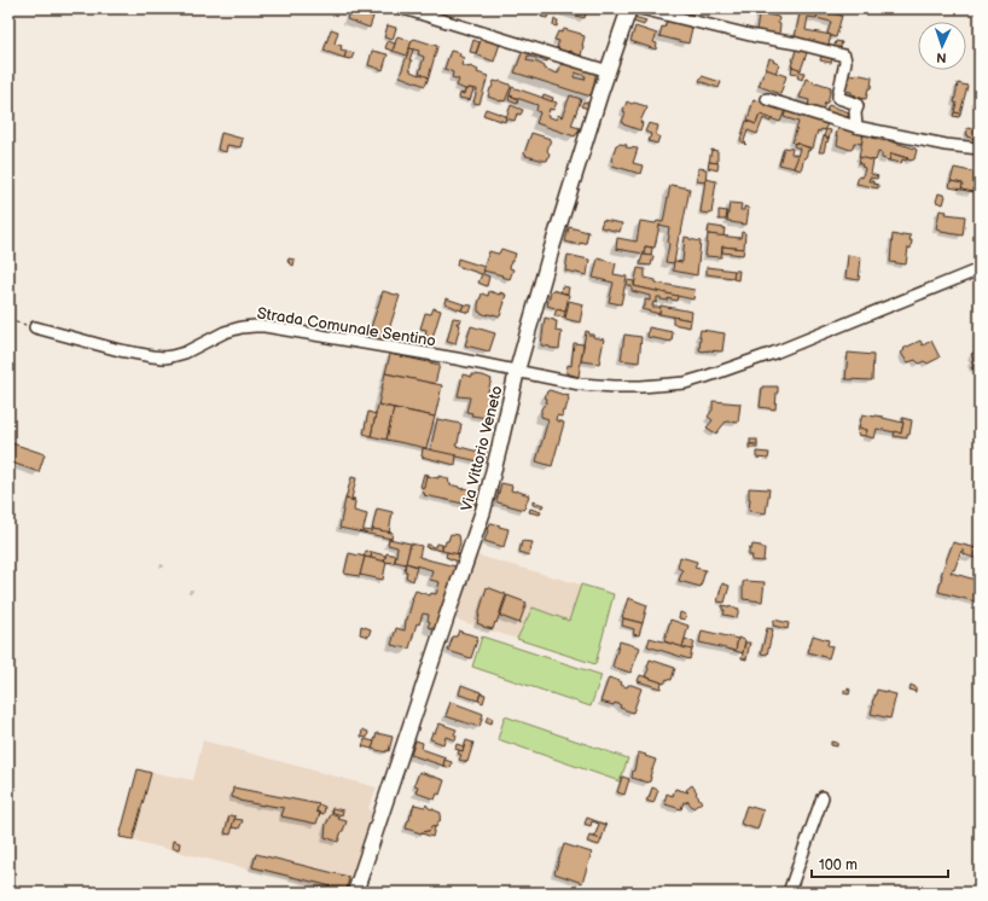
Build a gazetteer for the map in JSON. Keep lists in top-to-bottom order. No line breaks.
{"streets":{"street":["Strada Comunale Sentino","Via Vittorio Veneto"]},"crossings":[["Strada Comunale Sentino","Via Vittorio Veneto"]],"scale_bar":"100 m","north":"bottom"}
